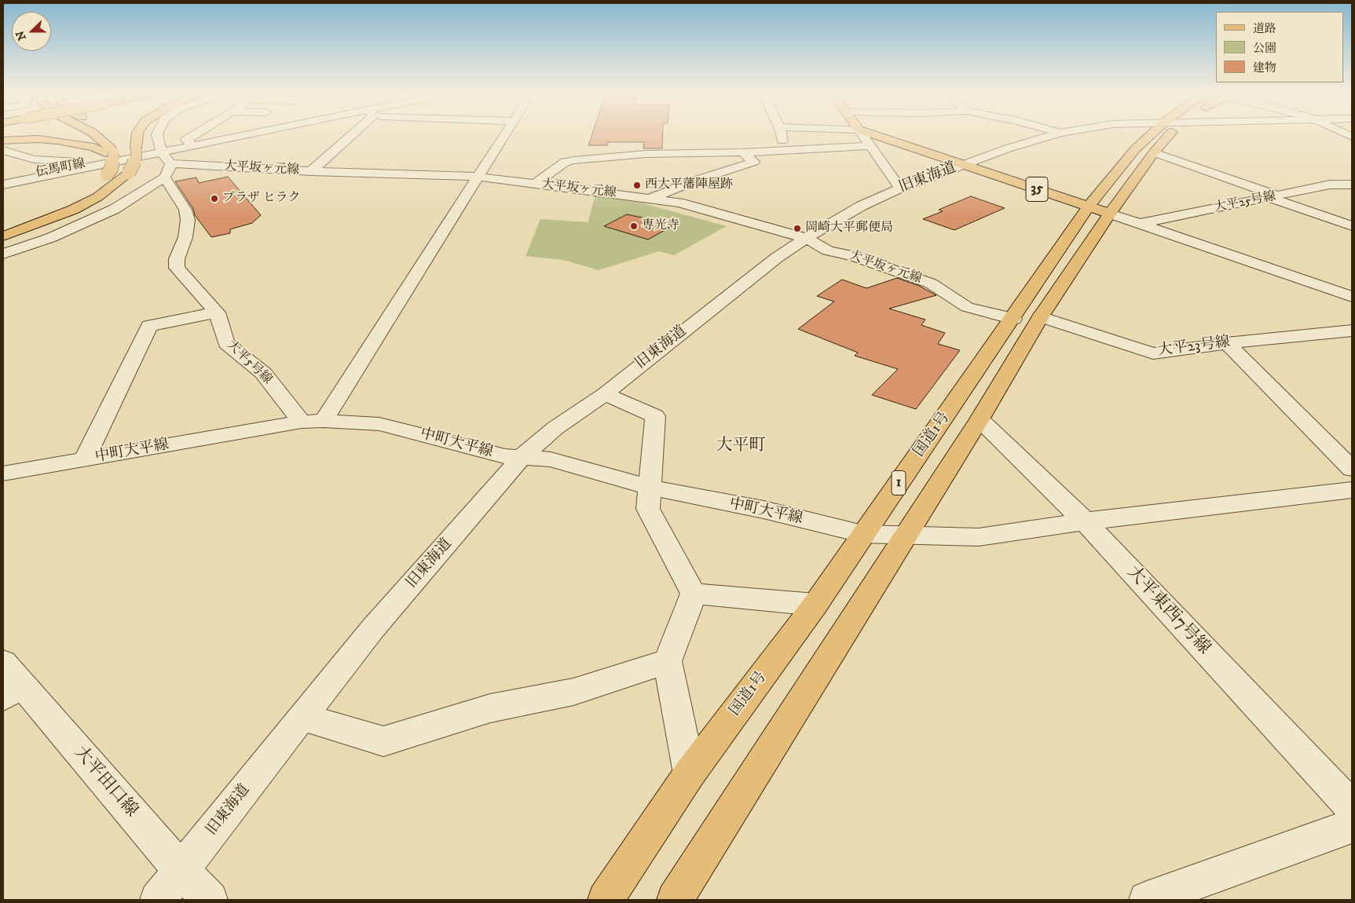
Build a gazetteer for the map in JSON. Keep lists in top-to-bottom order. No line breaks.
{"streets":{"main road":["35","国道1号","1"],"street":["伝馬町線","大平坂ヶ元線","旧東海道","大平25号線","大平23号線","大平5号線","中町大平線","大平東西7号線","大平田口線"]},"crossings":[["大平坂ヶ元線","旧東海道"],["大平坂ヶ元線","大平5号線"],["大平坂ヶ元線","国道1号"],["旧東海道","35"],["旧東海道","中町大平線"],["旧東海道","大平田口線"],["35","国道1号"],["大平23号線","国道1号"],["大平5号線","中町大平線"],["国道1号","中町大平線"],["国道1号","大平東西7号線"],["中町大平線","大平東西7号線"]],"districts":["大平町"],"places":["西大平藩陣屋跡","プラザ ヒラク","専光寺","岡崎大平郵便局"],"legend":["道路","公園","建物"],"north":"left"}
